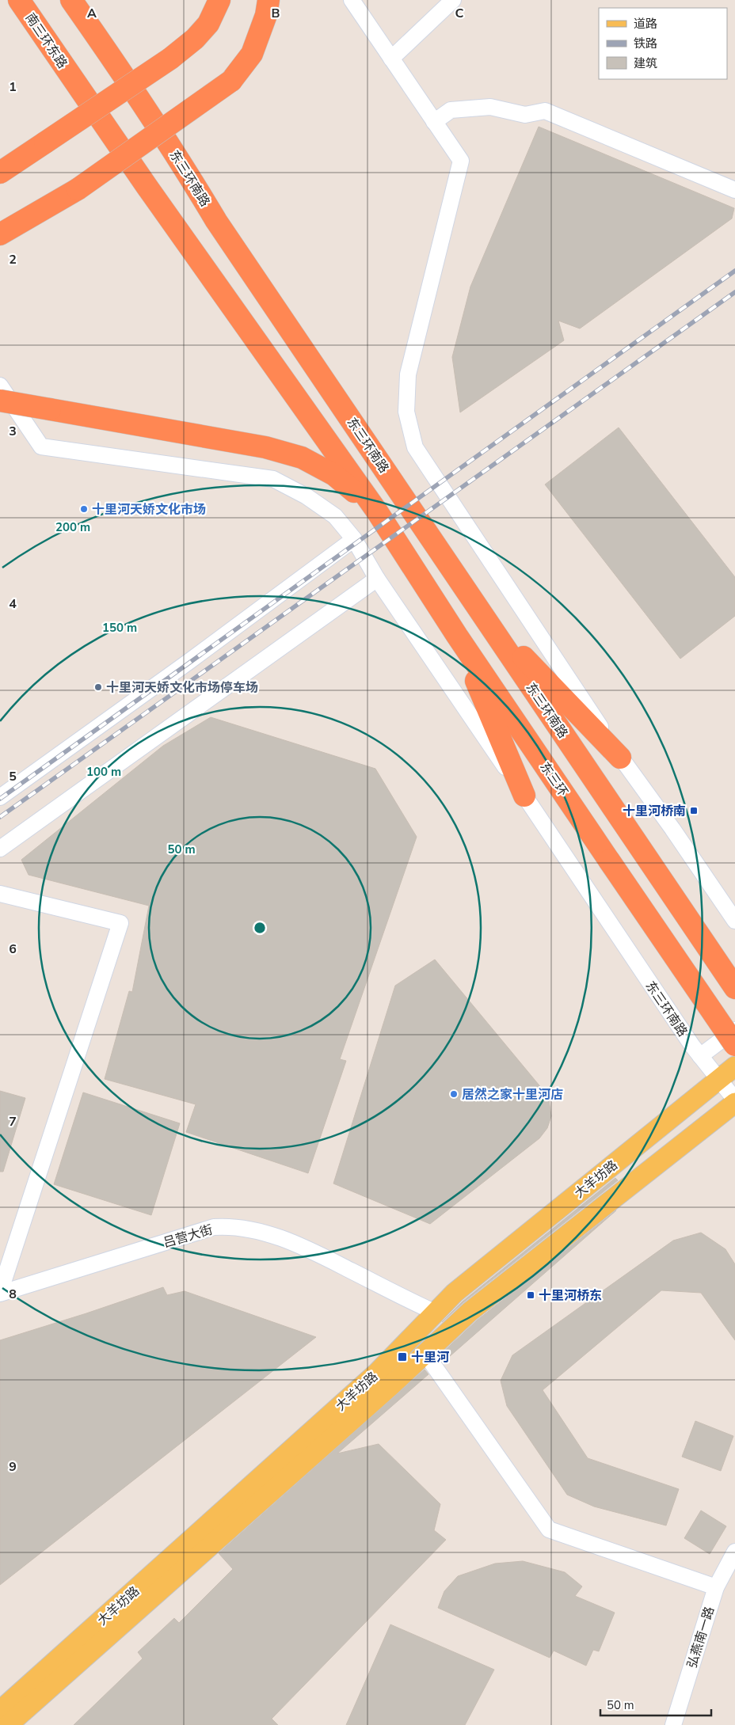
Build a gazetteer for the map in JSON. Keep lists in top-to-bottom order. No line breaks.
{"streets":{"highway":["南三环东路","东三环南路","东三环"],"main road":["大羊坊路"],"street":["吕营大街","弘燕南一路"]},"crossings":[["南三环东路","东三环"],["东三环南路","大羊坊路"],["大羊坊路","吕营大街"]],"places":{"other":["十里河天娇文化市场","十里河天娇文化市场停车场","居然之家十里河店"],"transit":["十里河桥南","十里河桥东","十里河"]},"legend":["道路","铁路","建筑"],"scale_bar":"50 m","grid":{"columns":["A","B","C"],"rows":["1","2","3","4","5","6","7","8","9"]},"rings":["200 m","150 m","100 m","50 m"]}
